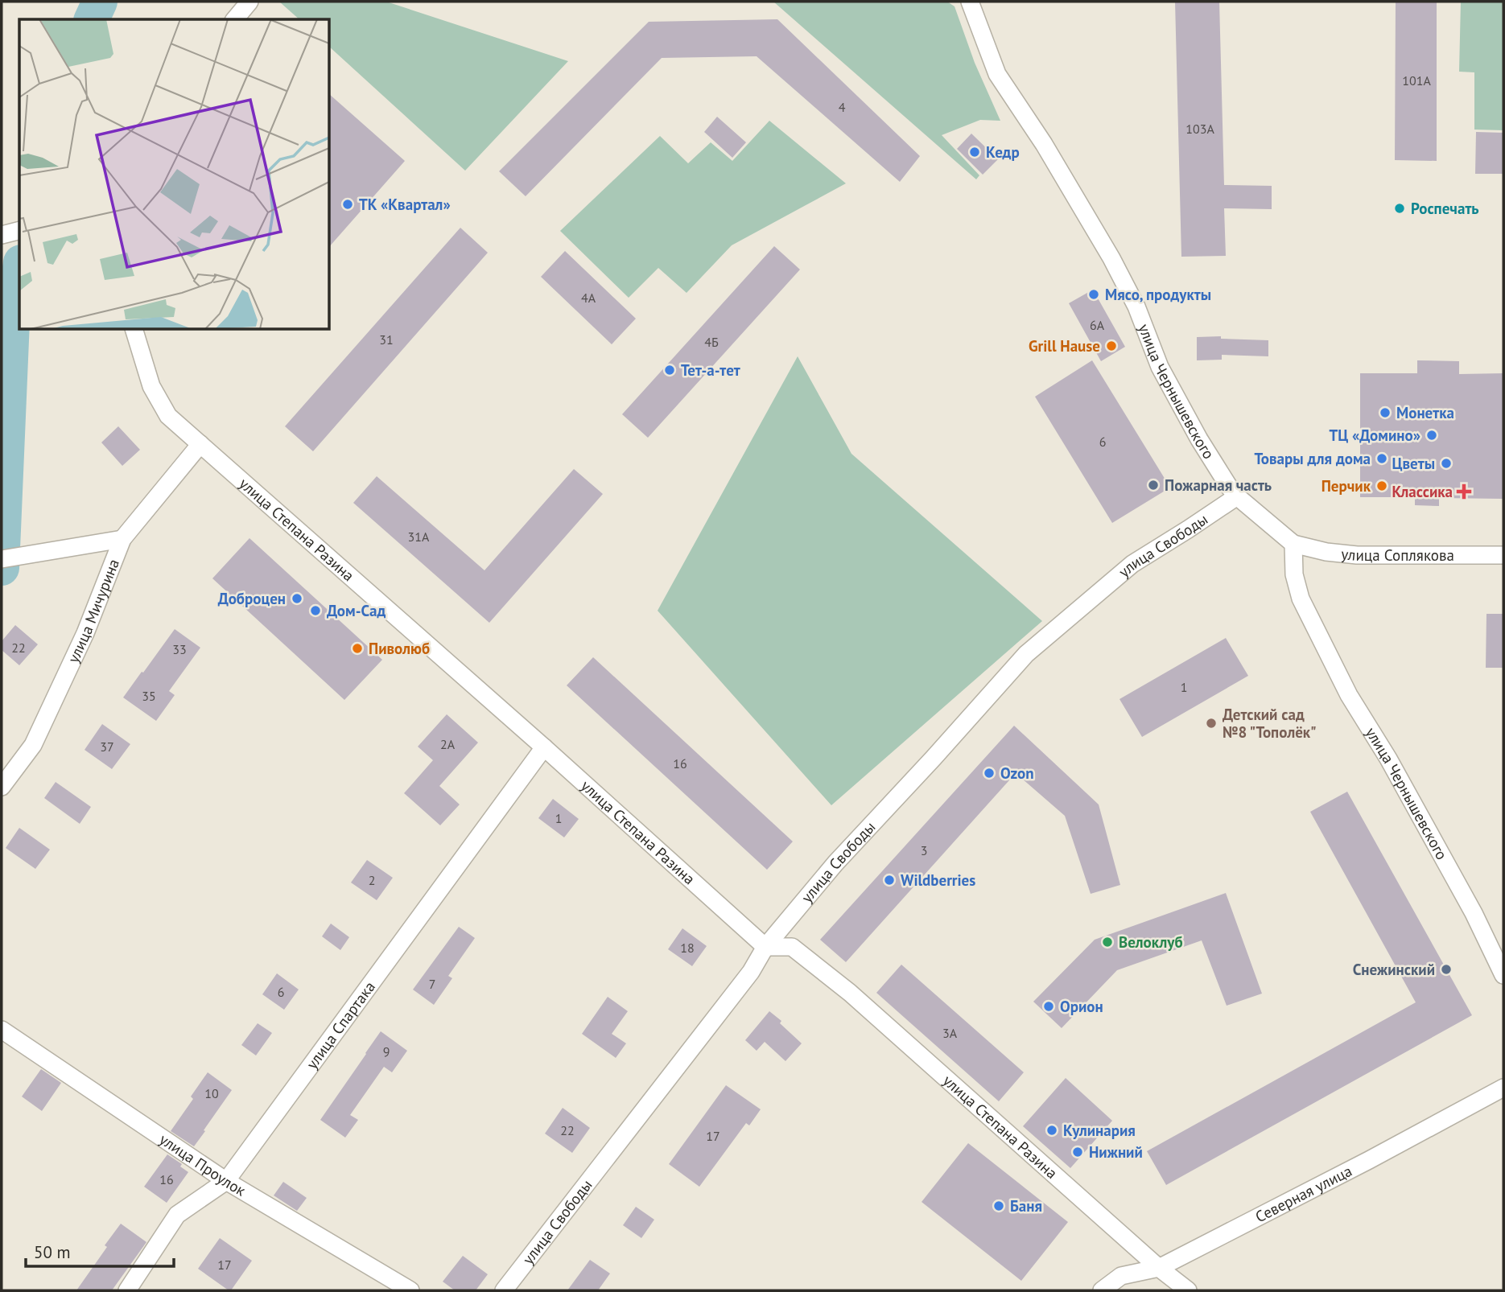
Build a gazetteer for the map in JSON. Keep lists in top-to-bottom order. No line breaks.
{"streets":{"street":["улица Чернышевского","улица Степана Разина","улица Свободы","улица Соплякова","улица Мичурина","улица Спартака","улица Проулок","Северная улица"]},"crossings":[["улица Чернышевского","улица Свободы"],["улица Чернышевского","улица Соплякова"],["улица Степана Разина","улица Свободы"],["улица Степана Разина","улица Мичурина"],["улица Степана Разина","улица Спартака"],["улица Степана Разина","Северная улица"],["улица Спартака","улица Проулок"]],"places":{"other":["Кедр","ТК «Квартал»","Роспечать","Мясо, продукты","Grill Hause","Тет-а-тет","Монетка","ТЦ «Домино»","Товары для дома","Цветы","Пожарная часть","Перчик","Доброцен","Дом-Сад","Пиволюб","Детский сад №8 \"Тополёк\"","Ozon","Wildberries","Велоклуб","Снежинский","Орион","Кулинария","Нижний","Баня"],"health":["Классика"]},"house_numbers":["101А","4","103А","4А","6А","31","4Б","6","31А","22","33","1","35","2А","37","16","1","3","2","18","7","6","3А","9","10","22","17","16","17"],"scale_bar":"50 m"}
